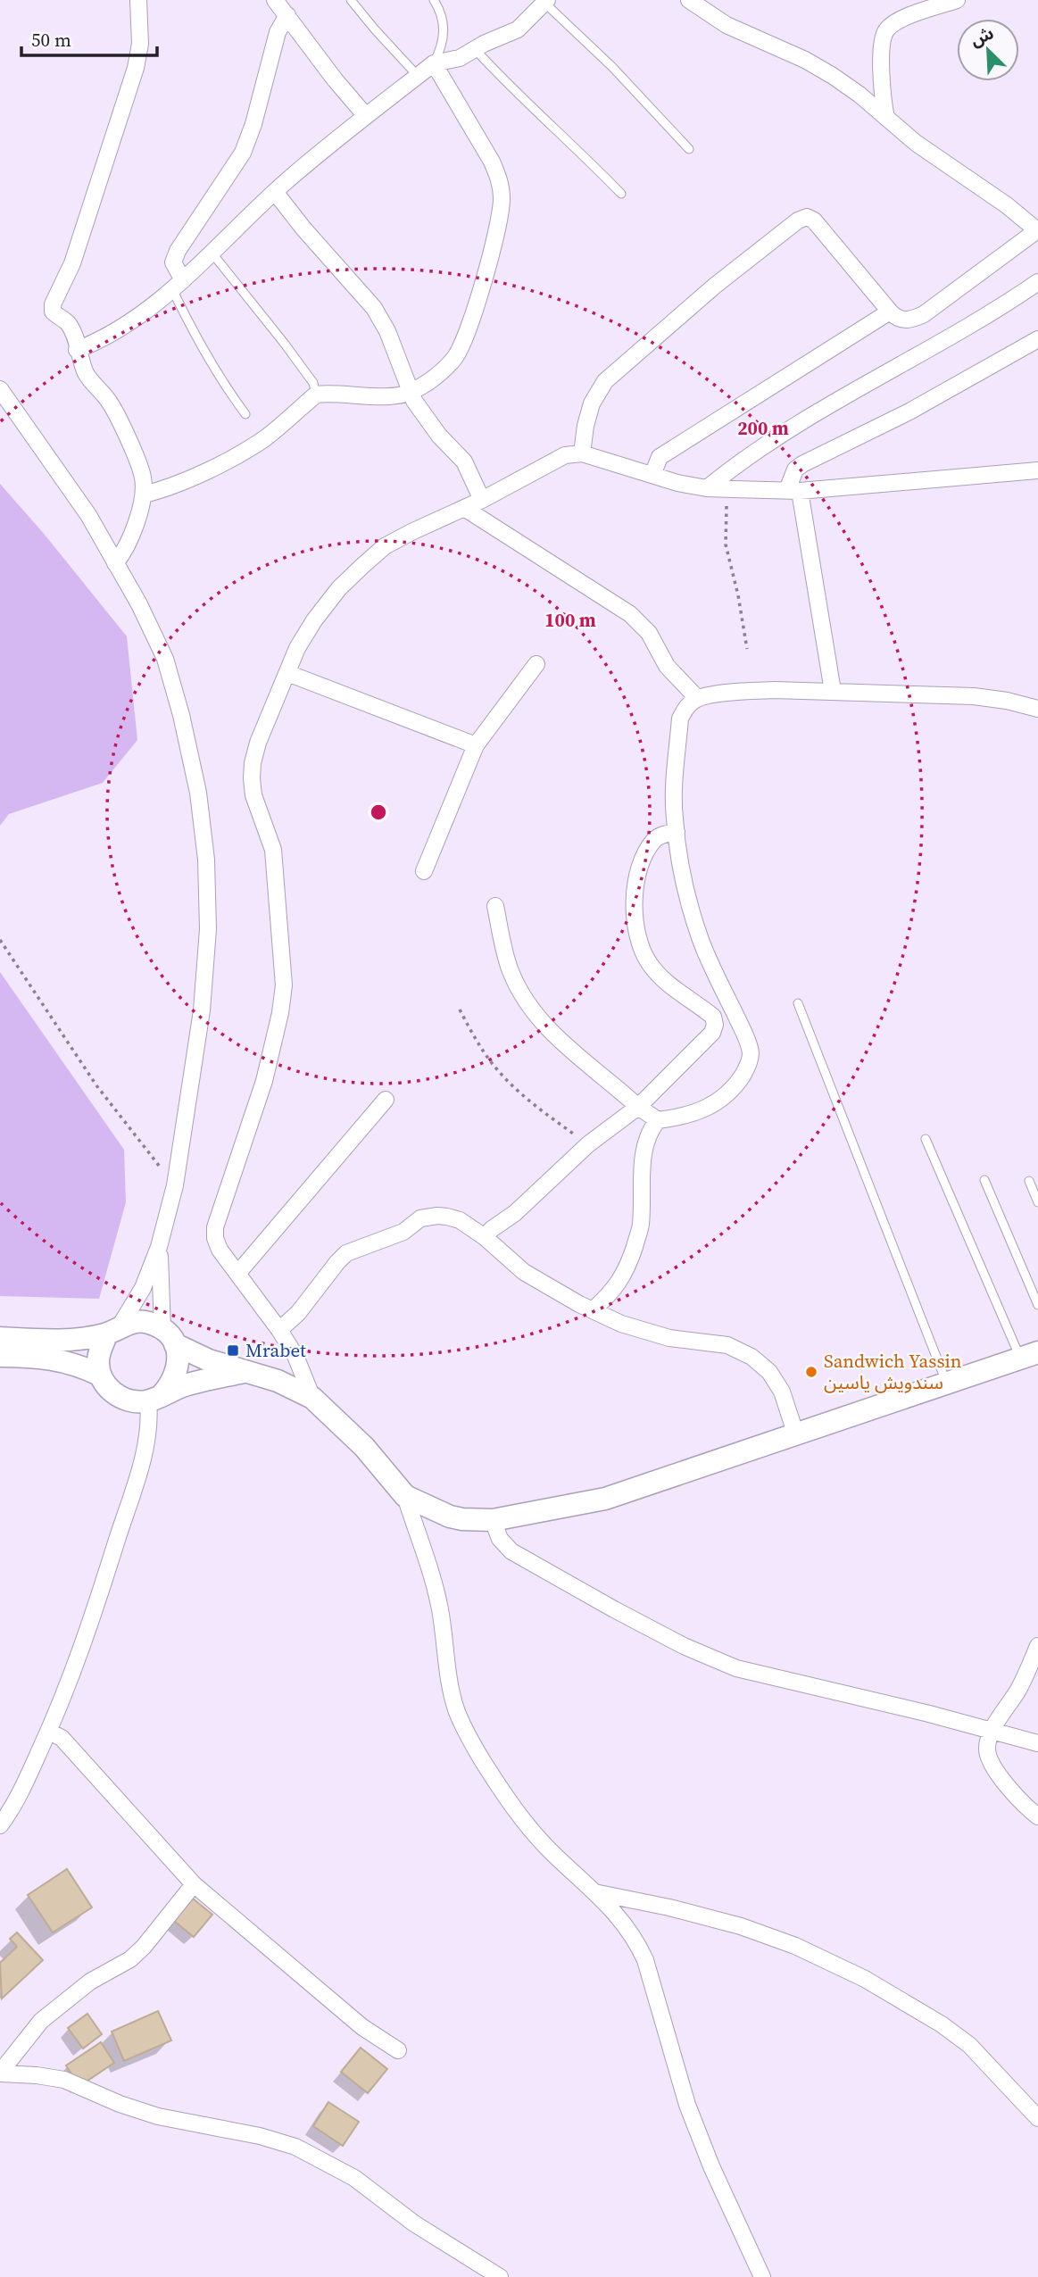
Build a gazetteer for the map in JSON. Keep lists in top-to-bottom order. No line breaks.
{"places":{"transit":["Mrabet"],"other":["Sandwich Yassin سندويش ياسين"]},"scale_bar":"50 m","north":"top left","rings":["200 m","100 m"]}
